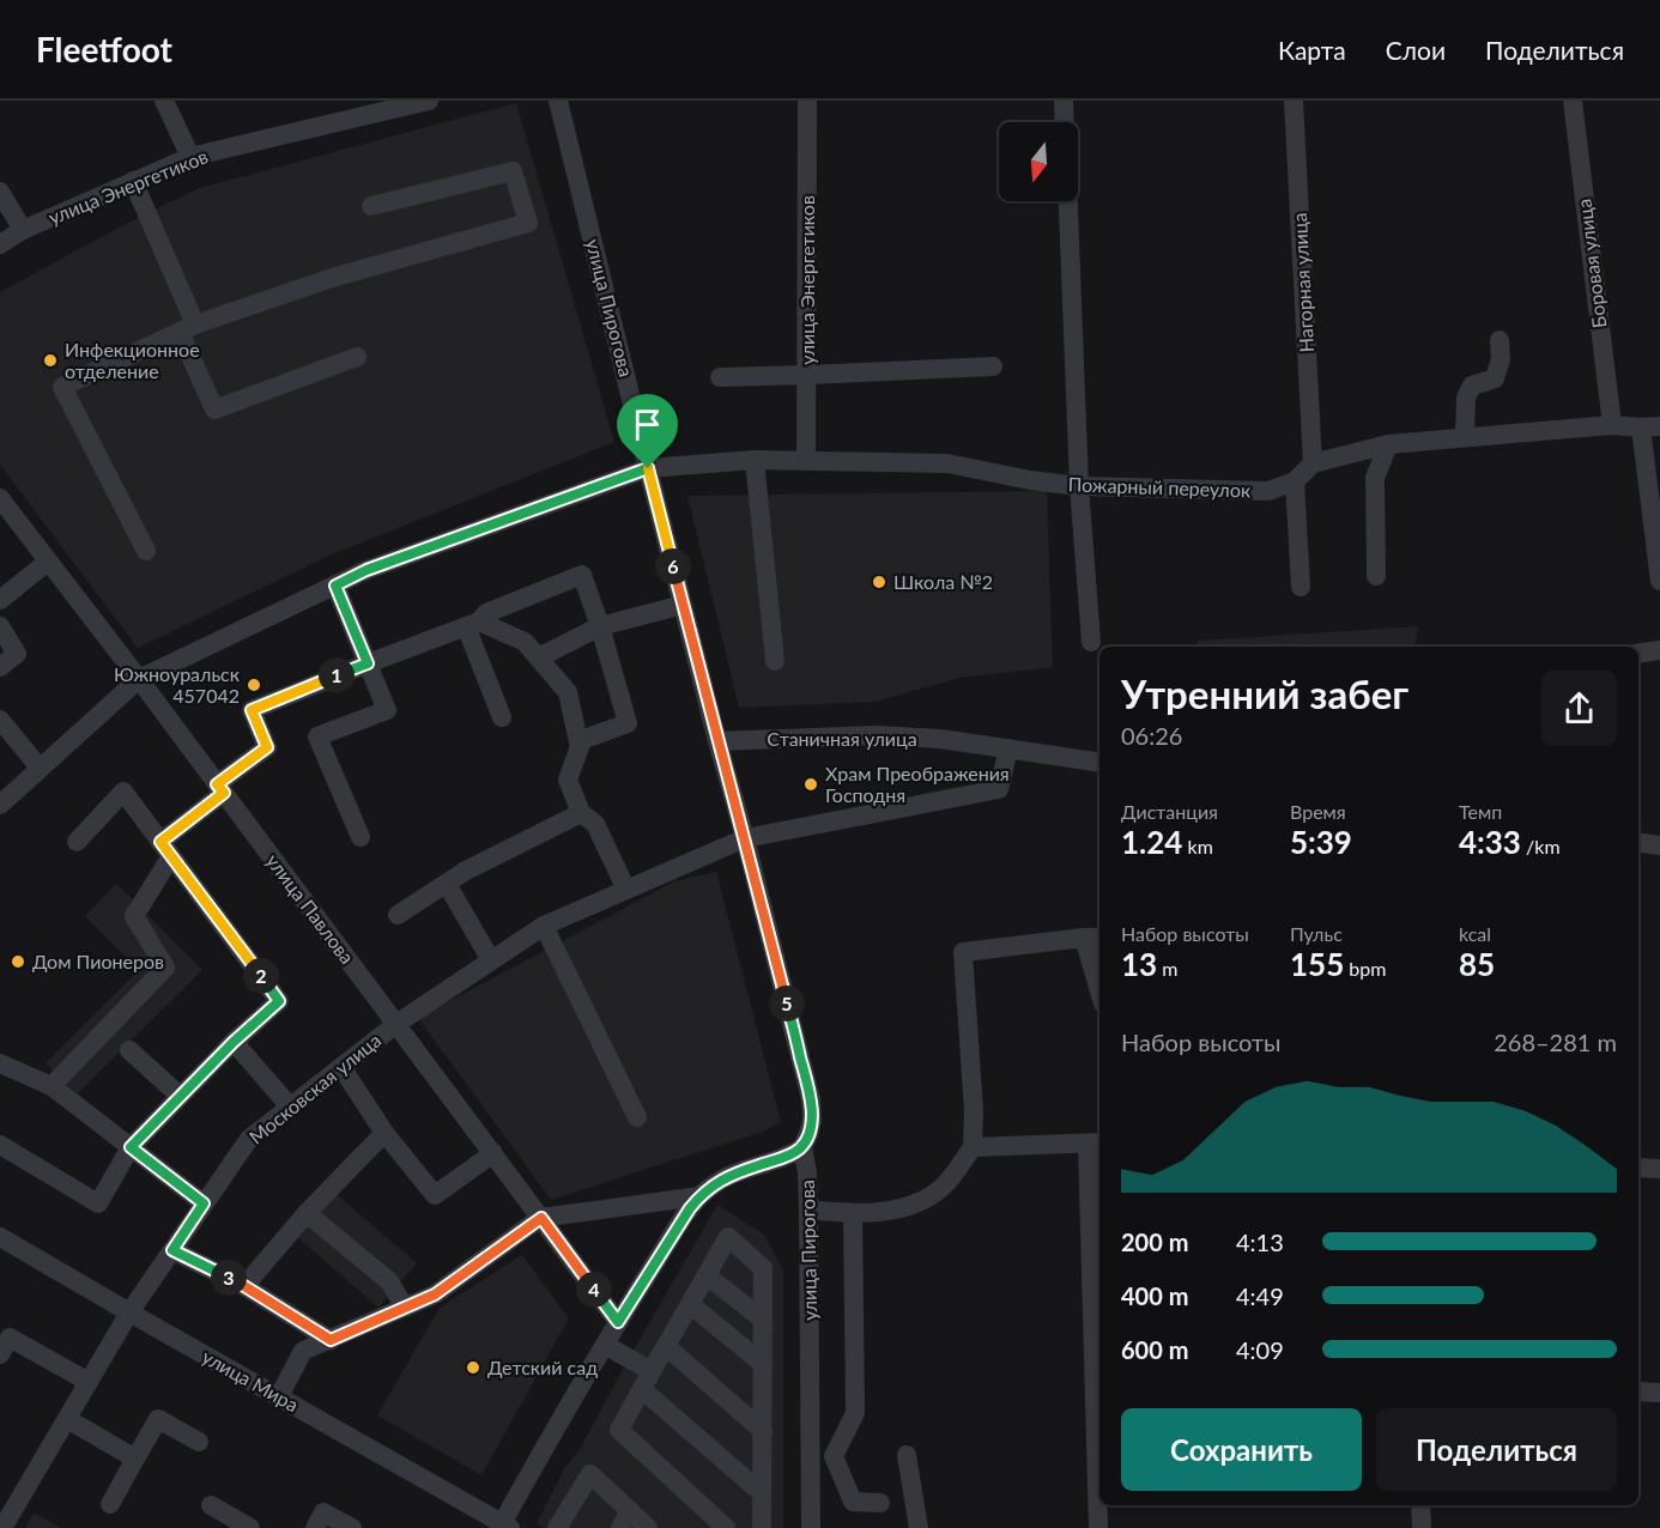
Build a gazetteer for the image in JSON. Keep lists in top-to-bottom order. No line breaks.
{"streets":{"street":["улица Энергетиков","Боровая улица","Нагорная улица","улица Пирогова","Пожарный переулок","Станичная улица","улица Павлова","Московская улица","улица Мира"]},"crossings":[["улица Энергетиков","Пожарный переулок"],["улица Пирогова","Пожарный переулок"],["улица Пирогова","Станичная улица"],["улица Пирогова","Московская улица"],["Пожарный переулок","улица Павлова"],["улица Павлова","Московская улица"],["Московская улица","улица Мира"]],"places":["Инфекционное отделение","Школа №2","Южноуральск 457042","Храм Преображения Господня","Дом Пионеров","Детский сад"],"north":"bottom","page":{"header":"Fleetfoot","nav":["Карта","Слои","Поделиться"],"pins":["6","1","2","5","3","4"],"heading":["Утренний забег","06:26"],"stats":[["Дистанция","1.24 km"],["Время","5:39"],["Темп","4:33 /km"],["Набор высоты","13 m"],["Пульс","155 bpm"],["kcal","85"]],"chart":["Набор высоты","268–281 m"],"list":[{"name":"200 m","note":"4:13"},{"name":"400 m","note":"4:49"},{"name":"600 m","note":"4:09"}],"buttons":["Сохранить","Поделиться"]}}
